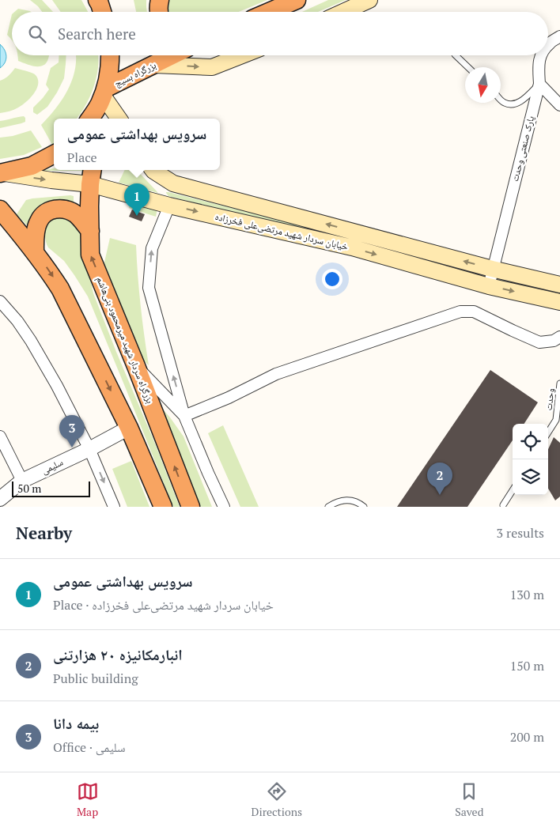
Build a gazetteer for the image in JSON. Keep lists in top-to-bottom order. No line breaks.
{"streets":{"highway":["بزرگراه بسیج","بزرگراه سردار شهید میرمحمود بنی‌هاشم"],"main road":["خیابان سردار شهید مرتضی‌علی فخرزاده"],"street":["پارک صنعتی وحدت","سلیمی"],"lane":["وحدت"]},"crossings":[["پارک صنعتی وحدت","خیابان سردار شهید مرتضی‌علی فخرزاده"],["خیابان سردار شهید مرتضی‌علی فخرزاده","بزرگراه سردار شهید میرمحمود بنی‌هاشم"]],"scale_bar":"50 m","north":"bottom","page":{"search":"Search here","popup":["سرویس بهداشتی عمومی","Place"],"pins":["1","3","2"],"scale":"50 m","heading":["Nearby","3 results"],"list":[{"mark":"1","name":"سرویس بهداشتی عمومی","note":"Place · خیابان سردار شهید مرتضی‌علی فخرزاده","value":"130 m"},{"mark":"2","name":"انبارمکانیزه ۲۰ هزارتنی","note":"Public building","value":"150 m"},{"mark":"3","name":"بیمه دانا","note":"Office · سلیمی","value":"200 m"}],"nav":["Map","Directions","Saved"]}}
